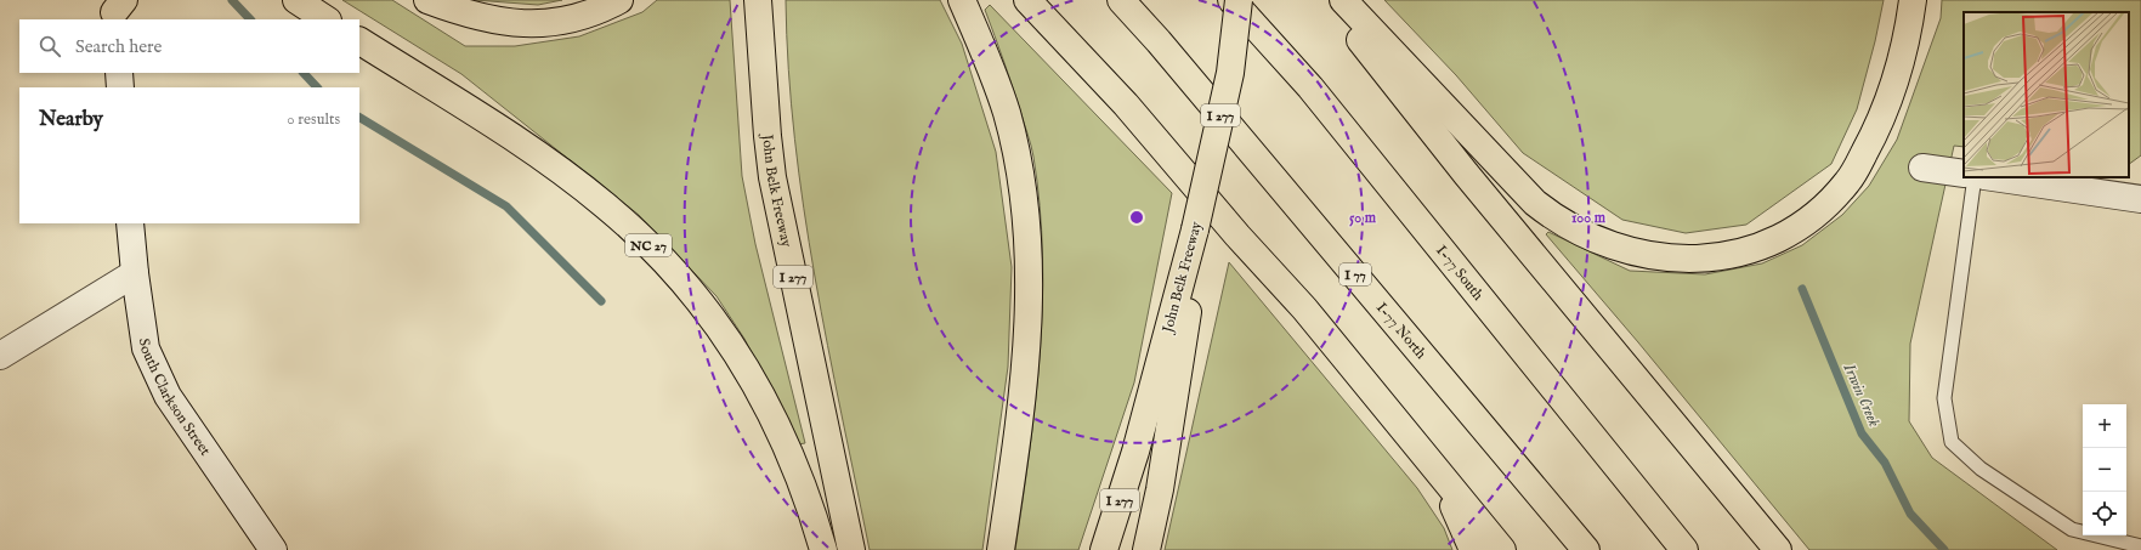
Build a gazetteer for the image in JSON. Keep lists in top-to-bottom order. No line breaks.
{"streets":{"highway":["I 277","John Belk Freeway","NC 27","I-77 South","I 77","I-77 North"],"main road":["South Clarkson Street"]},"water":["Irwin Creek"],"page":{"search":"Search here","heading":["Nearby","0 results"],"map_buttons":["+","−"]},"rings":["50 m","100 m"]}
